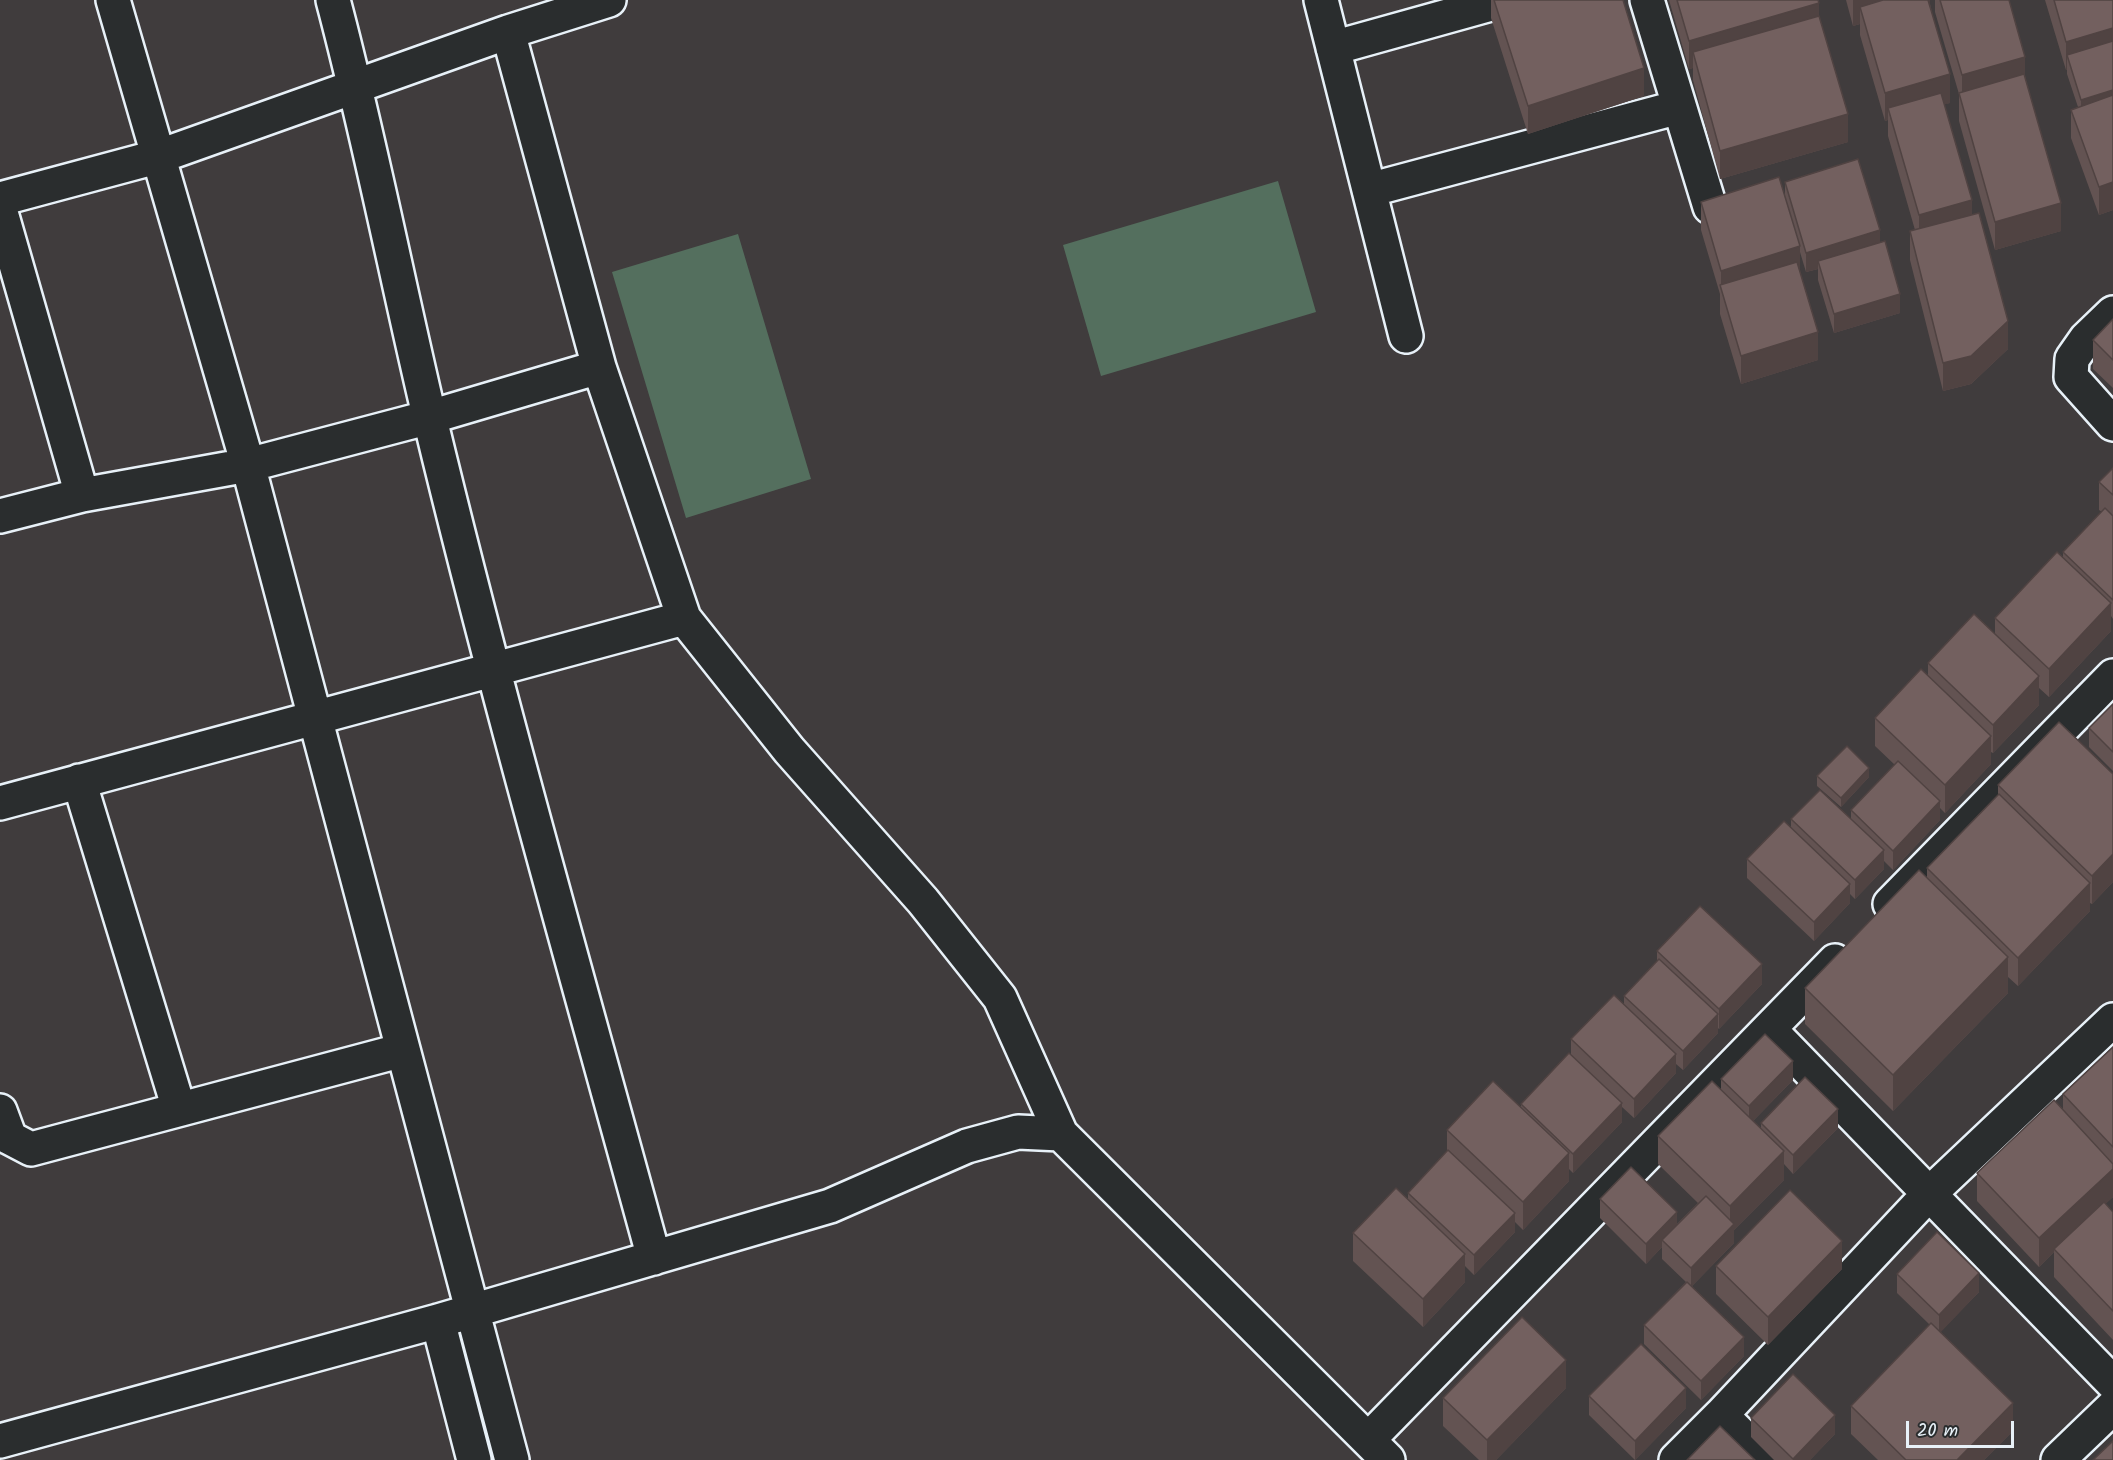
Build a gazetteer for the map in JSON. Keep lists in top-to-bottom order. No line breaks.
{"scale_bar":"20 m"}
